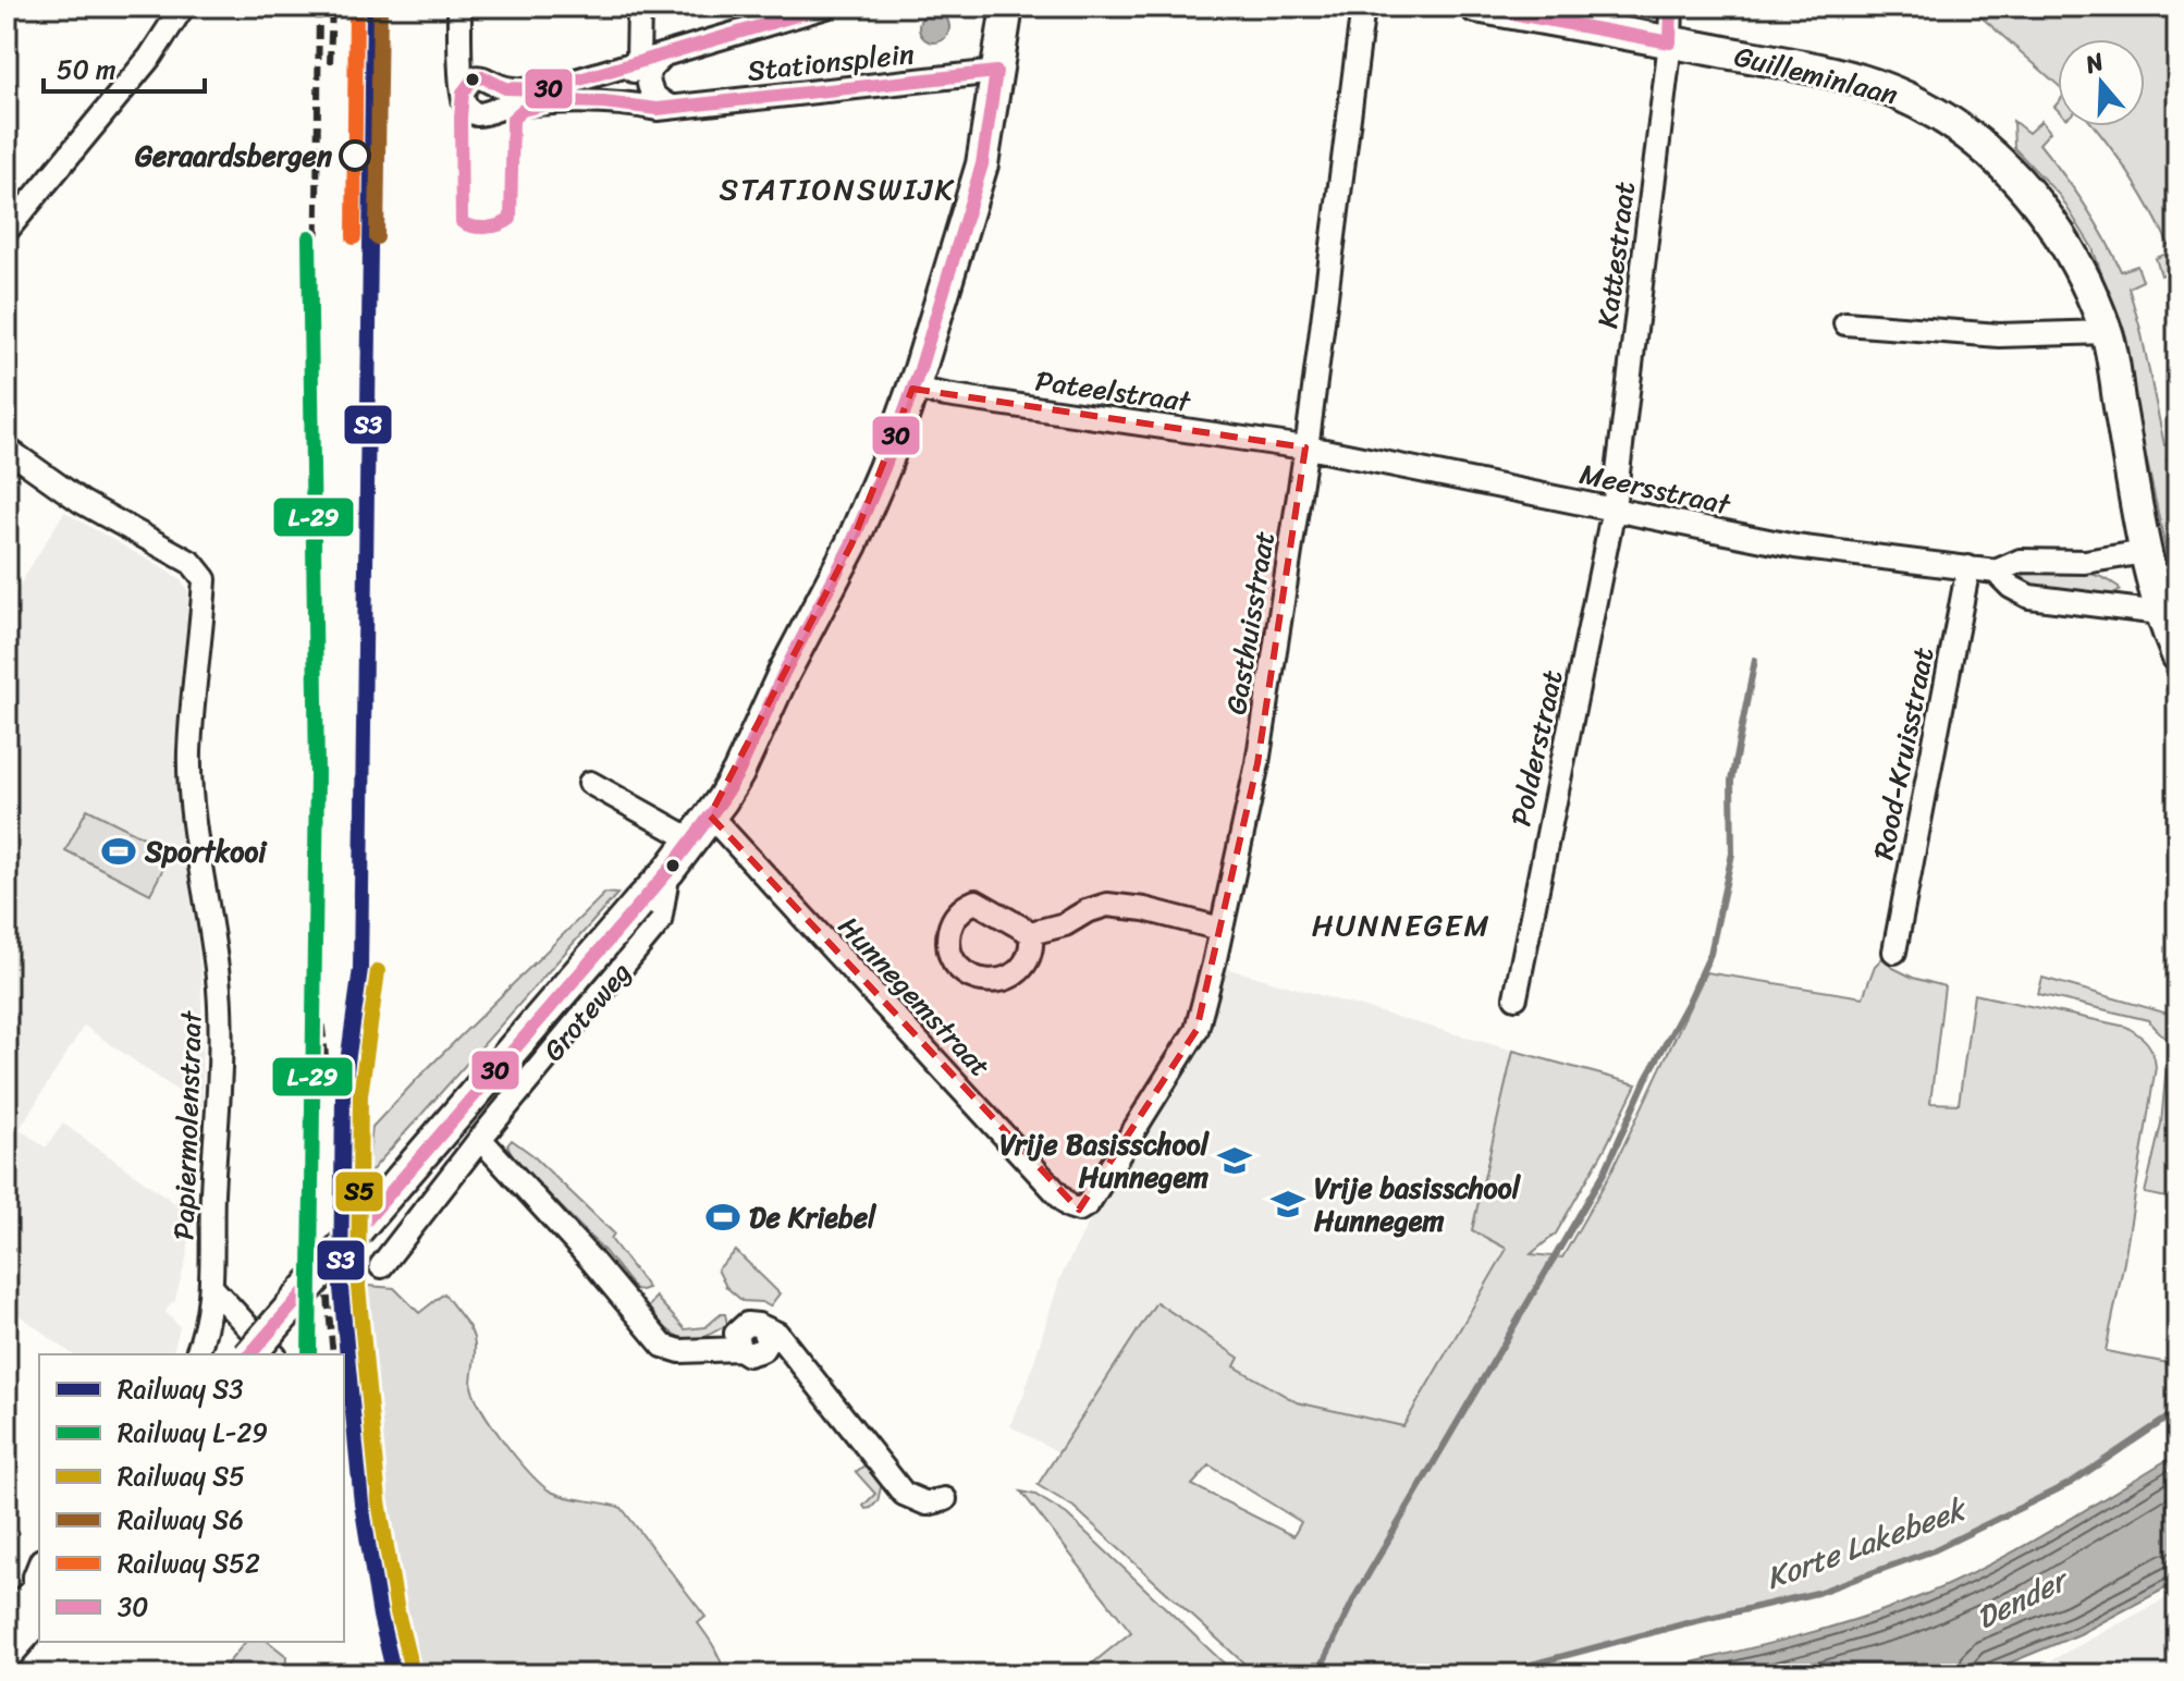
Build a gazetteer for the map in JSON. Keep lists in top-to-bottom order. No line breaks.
{"streets":{"main road":["Guilleminlaan","Groteweg"],"street":["Stationsplein","Kattestraat","Pateelstraat","Meersstraat","Gasthuisstraat","Polderstraat","Rood-Kruisstraat","Hunnegemstraat","Papiermolenstraat"]},"crossings":[["Stationsplein","Groteweg"],["Guilleminlaan","Kattestraat"],["Guilleminlaan","Meersstraat"],["Kattestraat","Meersstraat"],["Kattestraat","Polderstraat"],["Pateelstraat","Meersstraat"],["Pateelstraat","Gasthuisstraat"],["Pateelstraat","Groteweg"],["Meersstraat","Gasthuisstraat"],["Meersstraat","Polderstraat"],["Meersstraat","Rood-Kruisstraat"],["Gasthuisstraat","Hunnegemstraat"],["Hunnegemstraat","Groteweg"]],"districts":["STATIONSWIJK","HUNNEGEM"],"water":["Korte Lakebeek","Dender"],"places":{"other":["Geraardsbergen"],"sports":["Sportkooi","De Kriebel"],"school or university":["Vrije Basisschool Hunnegem","Vrije basisschool Hunnegem"]},"lines":["rail line S3","rail line S6","rail line S52","transit line 30","rail line L-29","rail line S5"],"legend":["Railway S3","Railway L-29","Railway S5","Railway S6","Railway S52","30"],"scale_bar":"50 m","north":"top"}
